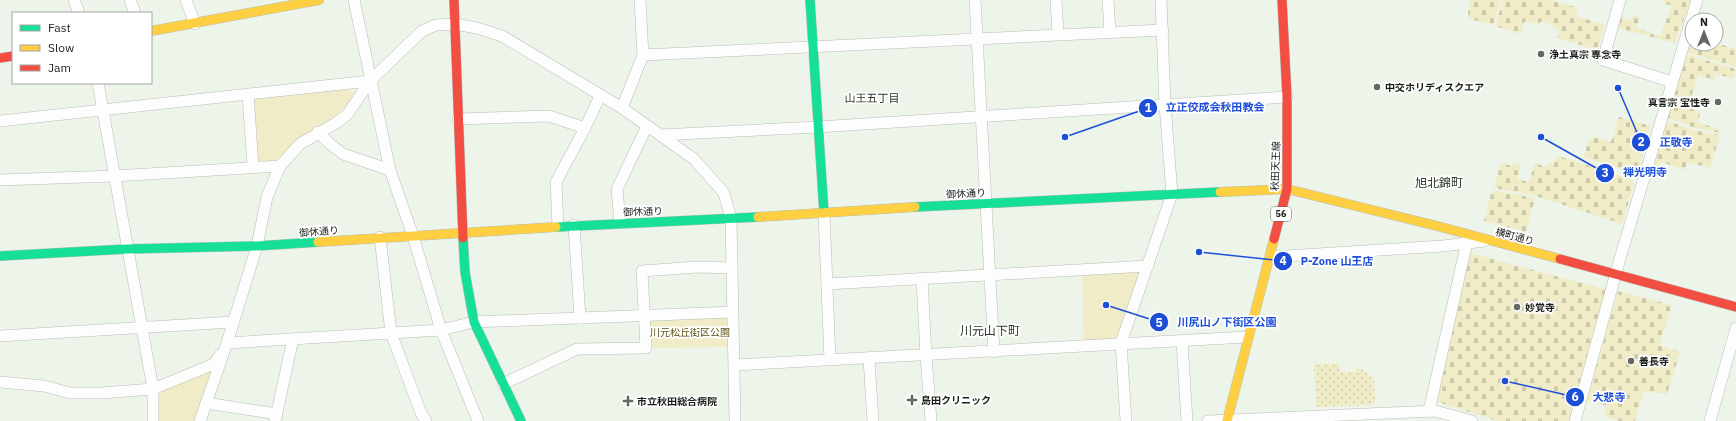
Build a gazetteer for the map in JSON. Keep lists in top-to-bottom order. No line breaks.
{"streets":{"street":["秋田天王線","御休通り","56","横町通り"]},"crossings":[["秋田天王線","御休通り"]],"districts":["山王五丁目","旭北錦町","川元山下町"],"parks":["川元松丘街区公園"],"places":{"other":["浄土真宗 専念寺","中交ホリディスクエア","正敬寺","真言宗 宝性寺","立正佼成会秋田教会","禅光明寺","P-Zone 山王店","川尻山ノ下街区公園","妙覚寺","善長寺","大悲寺"],"health":["島田クリニック","市立秋田総合病院"]},"legend":["Fast","Slow","Jam"],"north":"top"}
